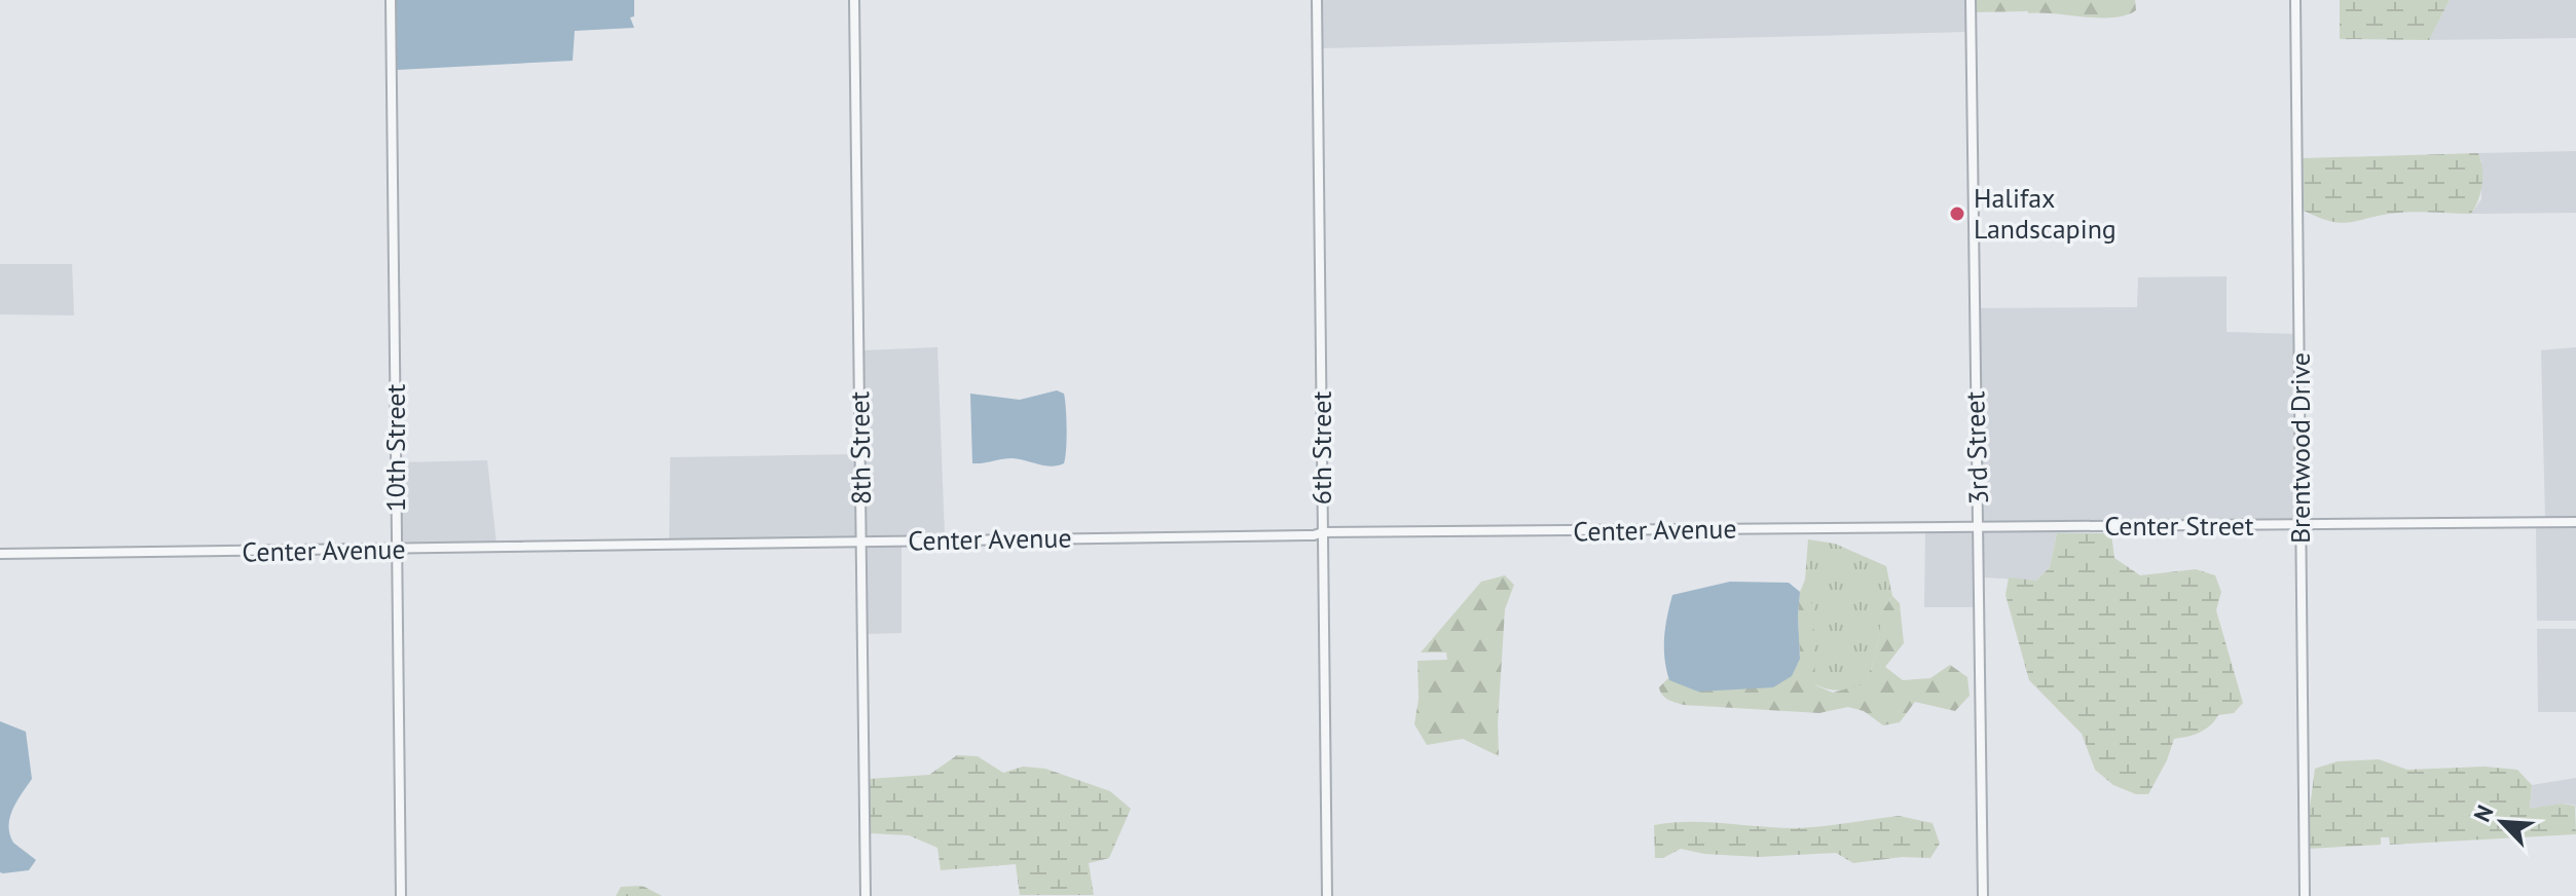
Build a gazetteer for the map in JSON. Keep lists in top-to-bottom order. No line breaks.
{"streets":{"street":["10th Street","8th Street","6th Street","3rd Street","Brentwood Drive","Center Street","Center Avenue"]},"crossings":[["10th Street","Center Avenue"],["8th Street","Center Avenue"],["6th Street","Center Avenue"],["3rd Street","Center Street"],["3rd Street","Center Avenue"],["Brentwood Drive","Center Street"],["Center Street","Center Avenue"]],"places":["Halifax Landscaping"],"north":"top left"}
